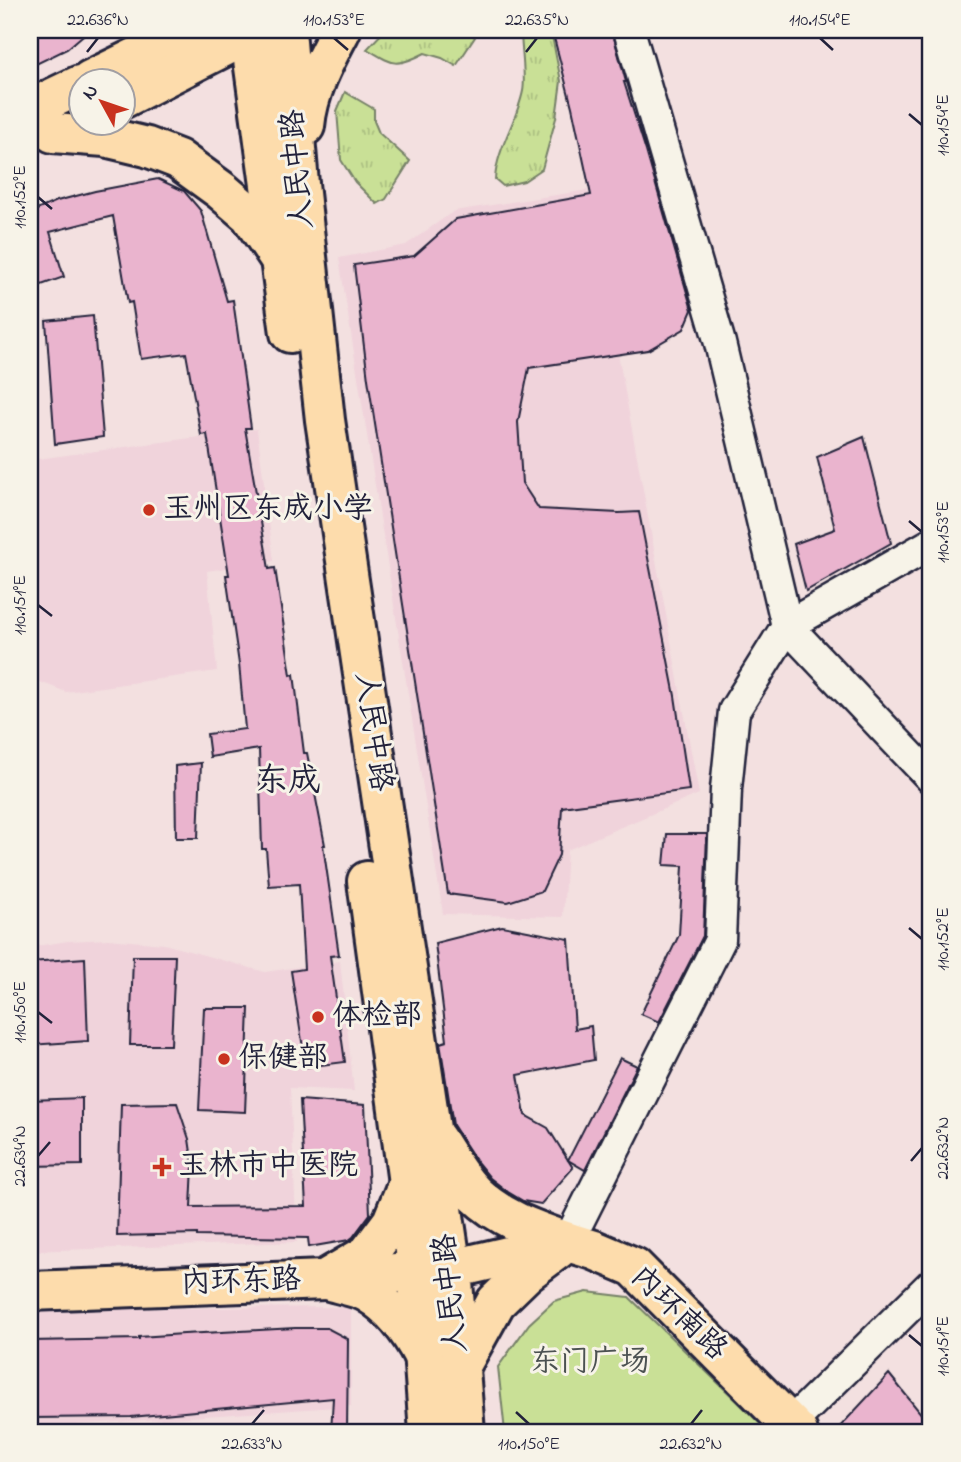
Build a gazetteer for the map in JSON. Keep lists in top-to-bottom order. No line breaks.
{"streets":{"main road":["人民中路","内环东路","内环南路"]},"crossings":[["人民中路","内环东路"],["人民中路","内环南路"]],"districts":["东成"],"parks":["东门广场"],"places":{"other":["玉州区东成小学","体检部","保健部"],"health":["玉林市中医院"]},"north":"top left","coordinates":["22.636°N","110.153°E","22.635°N","110.154°E","110.152°E","110.151°E","110.150°E","22.632°N","22.634°N","22.633°N"]}
